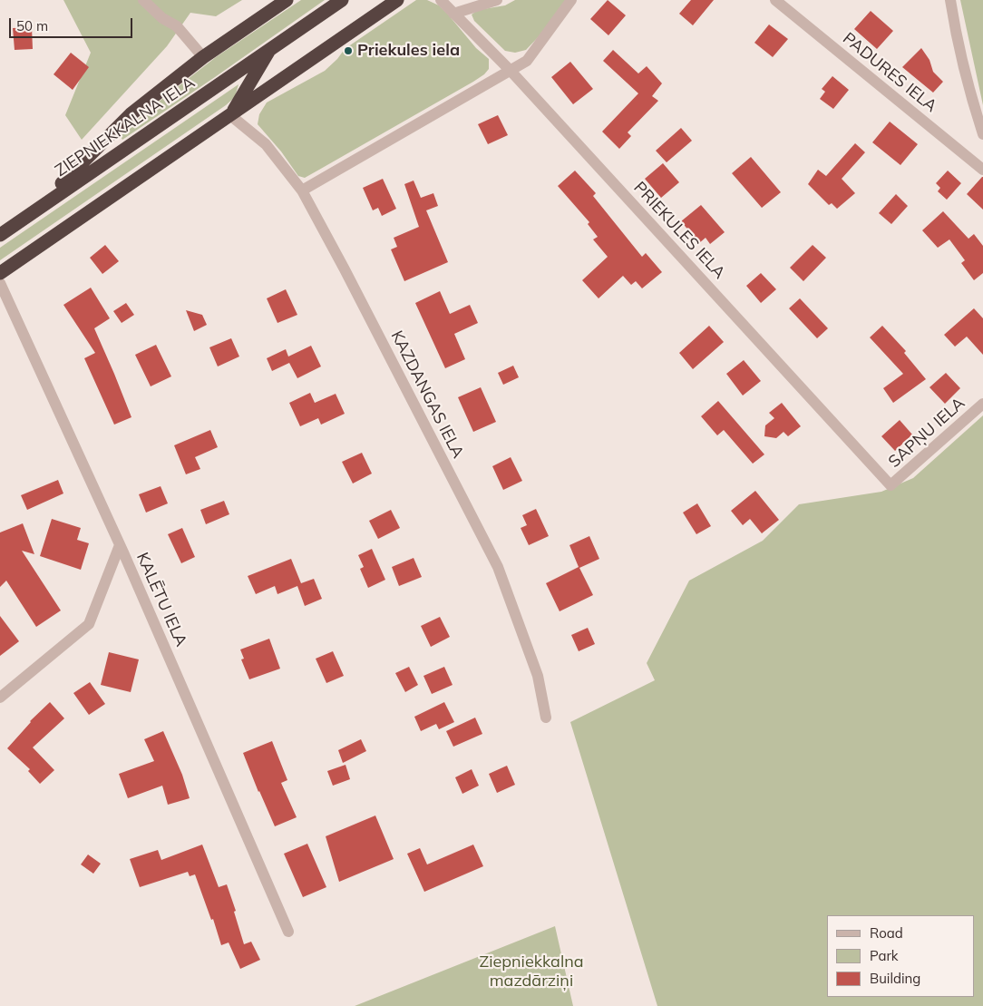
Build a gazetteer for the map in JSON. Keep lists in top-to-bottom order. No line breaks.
{"streets":{"highway":["ZIEPNIEKKALNA IELA"],"street":["PADURES IELA","PRIEKULES IELA","KAZDANGAS IELA","SAPŅU IELA","KALĒTU IELA"]},"crossings":[["ZIEPNIEKKALNA IELA","KAZDANGAS IELA"],["PRIEKULES IELA","SAPŅU IELA"]],"parks":["Ziepniekkalna mazdārziņi"],"places":["Priekules iela"],"legend":["Road","Park","Building"],"scale_bar":"50 m"}
